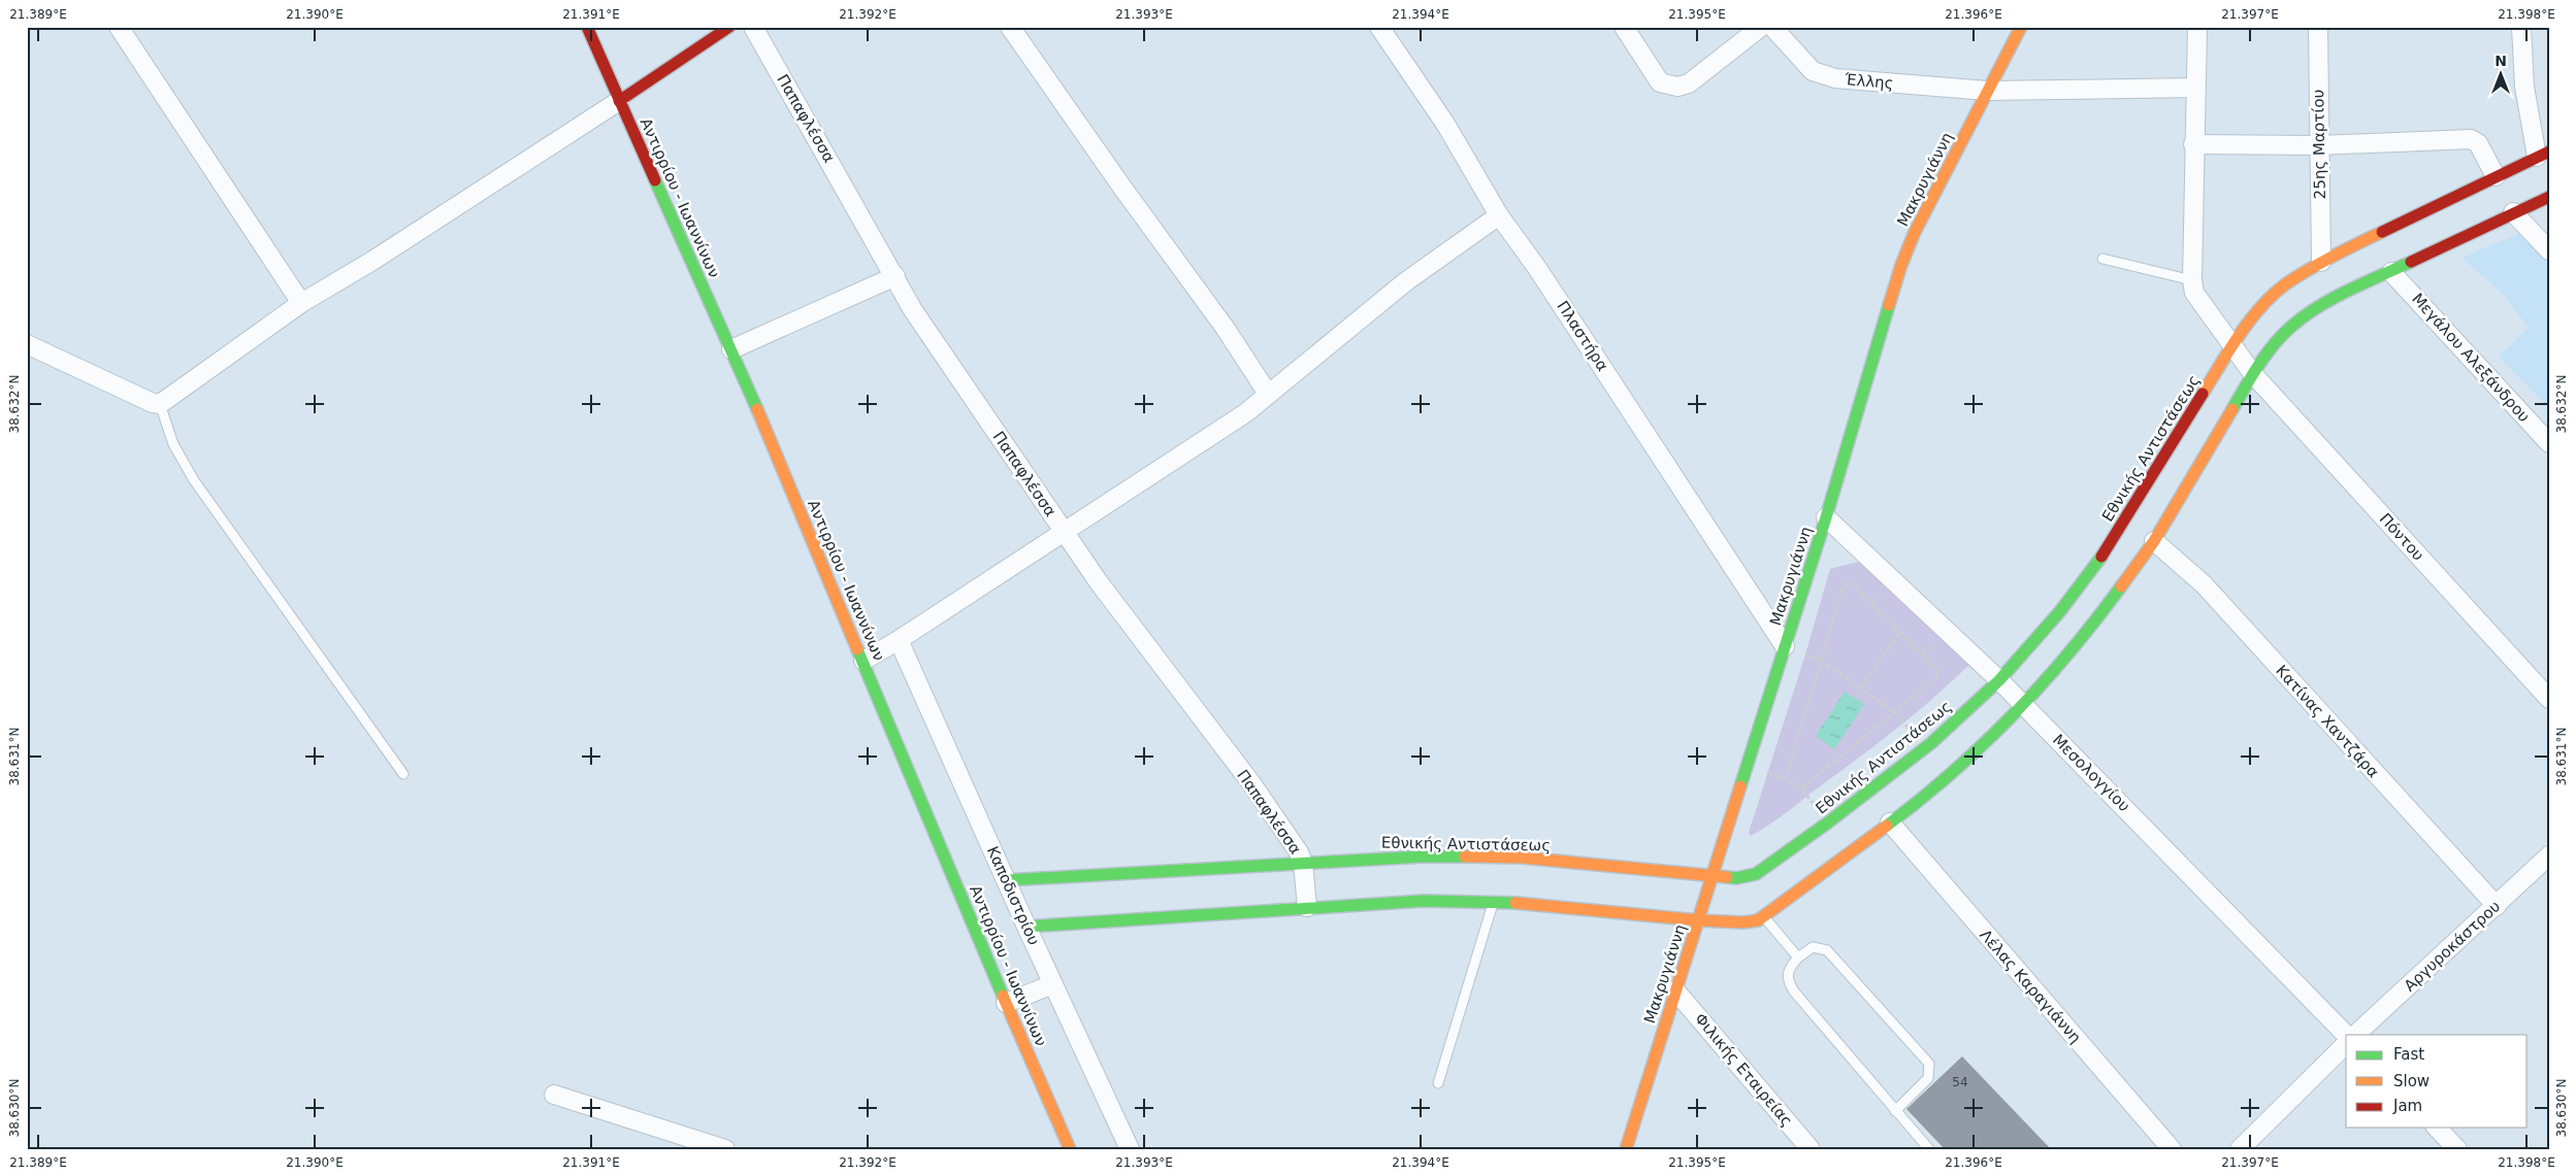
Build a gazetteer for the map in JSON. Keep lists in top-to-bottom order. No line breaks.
{"streets":{"main road":["Μακρυγιάννη","Αντιρρίου - Ιωαννίνων","Εθνικής Αντιστάσεως"],"street":["Έλλης","Παπαφλέσσα","25ης Μαρτίου","Πλαστήρα","Μεγάλου Αλεξάνδρου","Πόντου","Κατίνας Χαντζάρα","Μεσολογγίου","Καποδιστρίου","Αργυροκάστρου","Λέλας Καραγιάννη","Φιλικής Εταιρείας"]},"crossings":[["Έλλης","Μακρυγιάννη"],["Παπαφλέσσα","Εθνικής Αντιστάσεως"],["25ης Μαρτίου","Εθνικής Αντιστάσεως"],["Μακρυγιάννη","Πλαστήρα"],["Μακρυγιάννη","Εθνικής Αντιστάσεως"],["Μακρυγιάννη","Μεσολογγίου"],["Μακρυγιάννη","Φιλικής Εταιρείας"],["Εθνικής Αντιστάσεως","Πόντου"],["Εθνικής Αντιστάσεως","Μεσολογγίου"],["Εθνικής Αντιστάσεως","Καποδιστρίου"],["Κατίνας Χαντζάρα","Αργυροκάστρου"]],"house_numbers":["54"],"legend":["Fast","Slow","Jam"],"north":"top","coordinates":["21.389°E","21.390°E","21.391°E","21.392°E","21.393°E","21.394°E","21.395°E","21.396°E","21.397°E","21.398°E","38.632°N","38.631°N","38.630°N"]}
